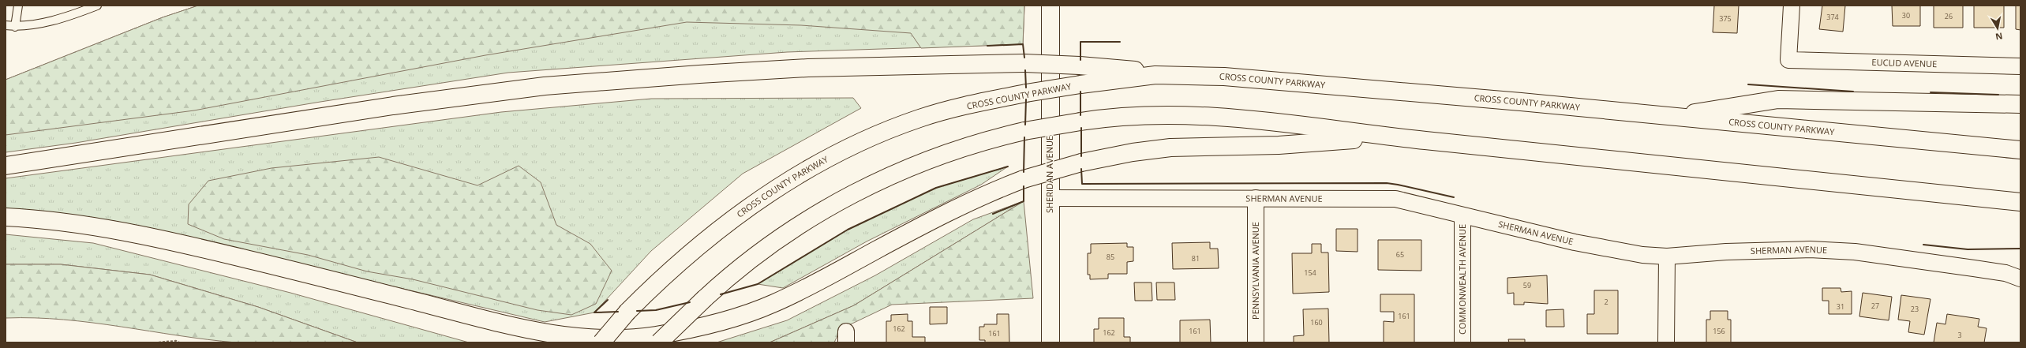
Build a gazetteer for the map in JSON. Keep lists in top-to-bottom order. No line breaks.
{"streets":{"main road":["CROSS COUNTY PARKWAY","SHERIDAN AVENUE"],"street":["EUCLID AVENUE","SHERMAN AVENUE","PENNSYLVANIA AVENUE","COMMONWEALTH AVENUE"]},"crossings":[["SHERIDAN AVENUE","SHERMAN AVENUE"],["SHERMAN AVENUE","PENNSYLVANIA AVENUE"],["SHERMAN AVENUE","COMMONWEALTH AVENUE"]],"house_numbers":["30","26","374","375","65","85","81","154","59","2","27","31","23","161","160","162","161","156","162","161","3"],"north":"bottom"}
